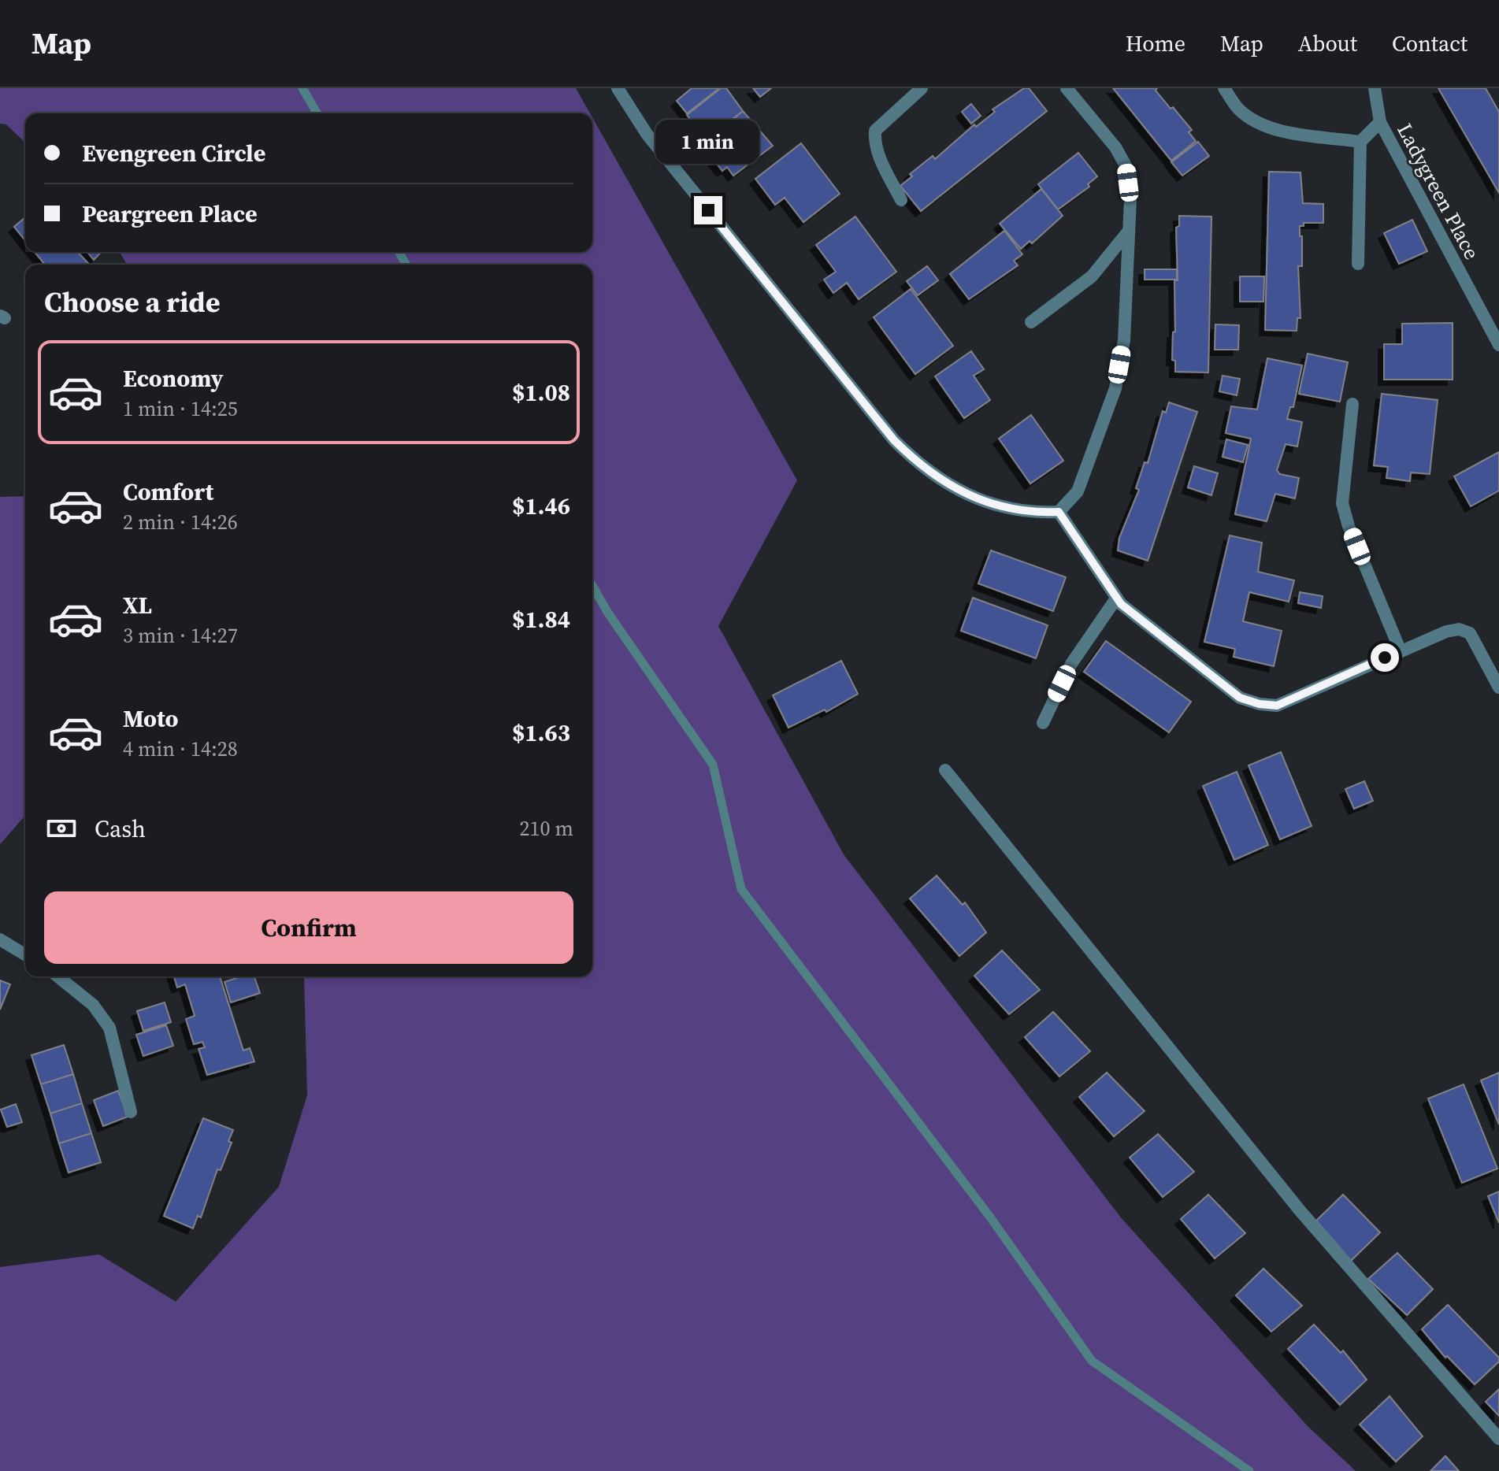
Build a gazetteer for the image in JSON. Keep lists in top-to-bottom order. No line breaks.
{"streets":{"street":["Ladygreen Place"]},"page":{"header":"Map","nav":["Home","Map","About","Contact"],"banner":["Evengreen Circle","Peargreen Place"],"bubble":"1 min","heading":"Choose a ride","list":[{"name":"Economy","note":"1 min · 14:25","value":"$1.08"},{"name":"Comfort","note":"2 min · 14:26","value":"$1.46"},{"name":"XL","note":"3 min · 14:27","value":"$1.84"},{"name":"Moto","note":"4 min · 14:28","value":"$1.63"}],"pay":["Cash","210 m"],"buttons":"Confirm"}}
